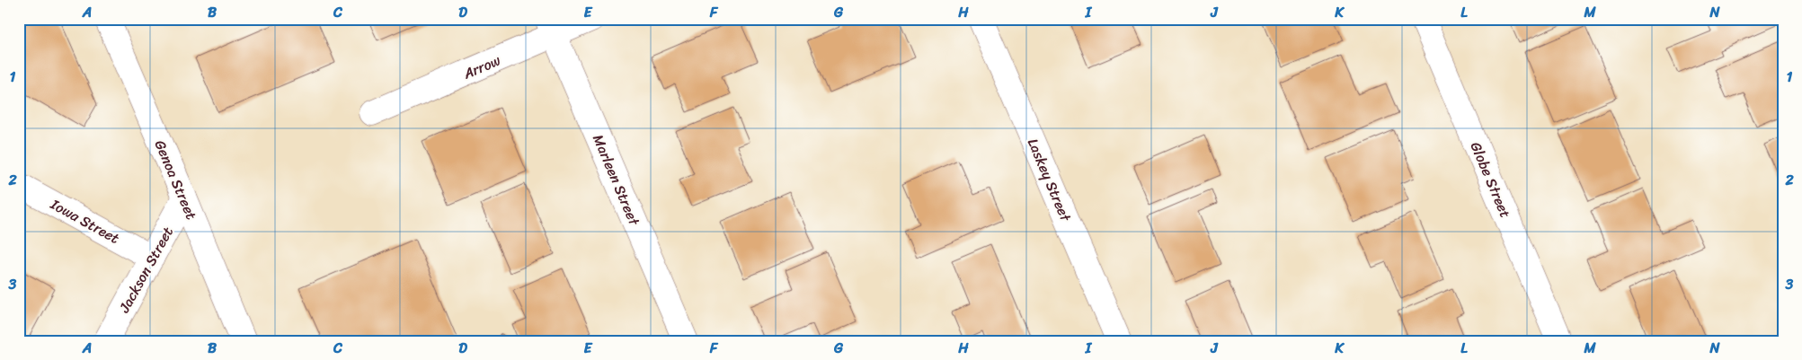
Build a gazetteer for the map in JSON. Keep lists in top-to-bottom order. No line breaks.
{"streets":{"street":["Arrow","Genoa Street","Marleen Street","Laskey Street","Globe Street","Iowa Street","Jackson Street"]},"crossings":[["Arrow","Marleen Street"],["Genoa Street","Jackson Street"],["Iowa Street","Jackson Street"]],"grid":{"columns":["A","B","C","D","E","F","G","H","I","J","K","L","M","N"],"rows":["1","2","3"]}}
